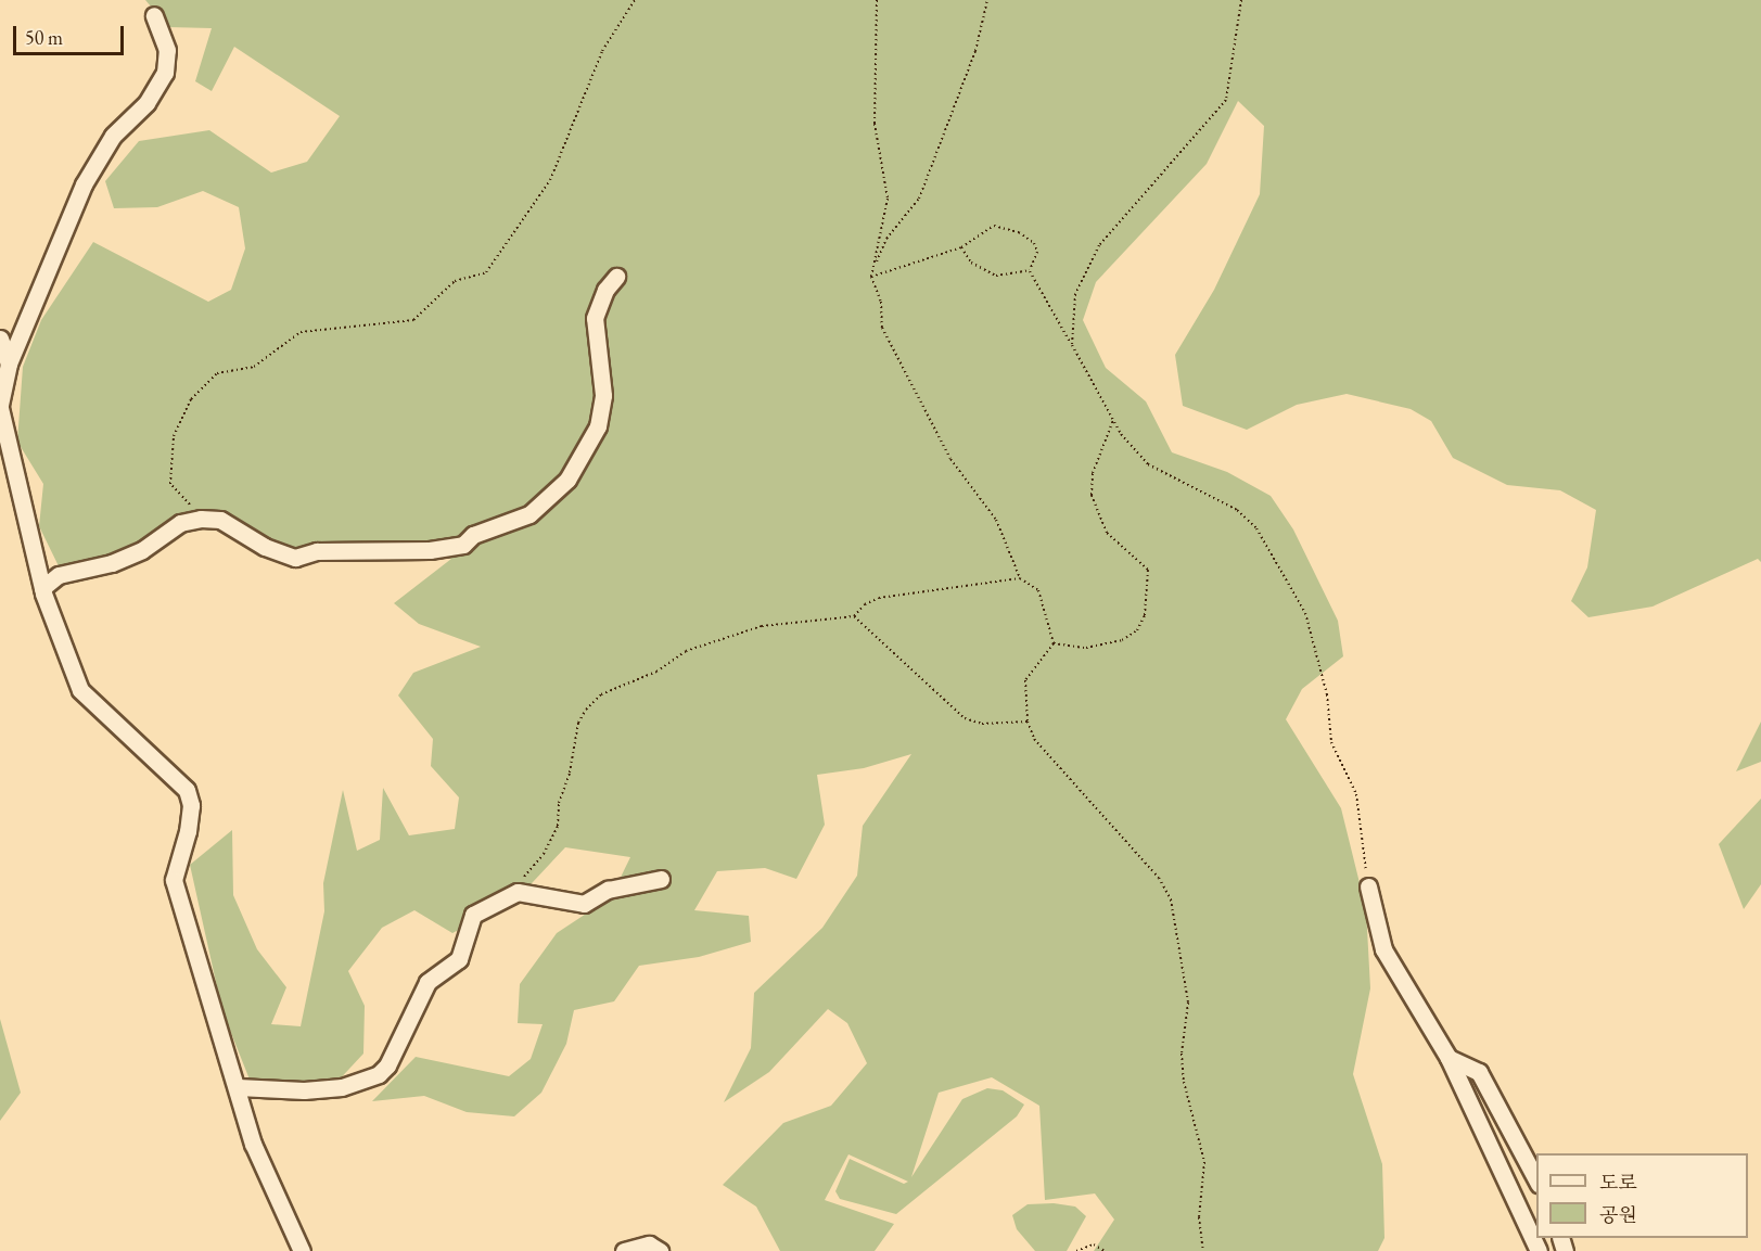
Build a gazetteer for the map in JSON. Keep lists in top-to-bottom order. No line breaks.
{"legend":["도로","공원"],"scale_bar":"50 m"}
